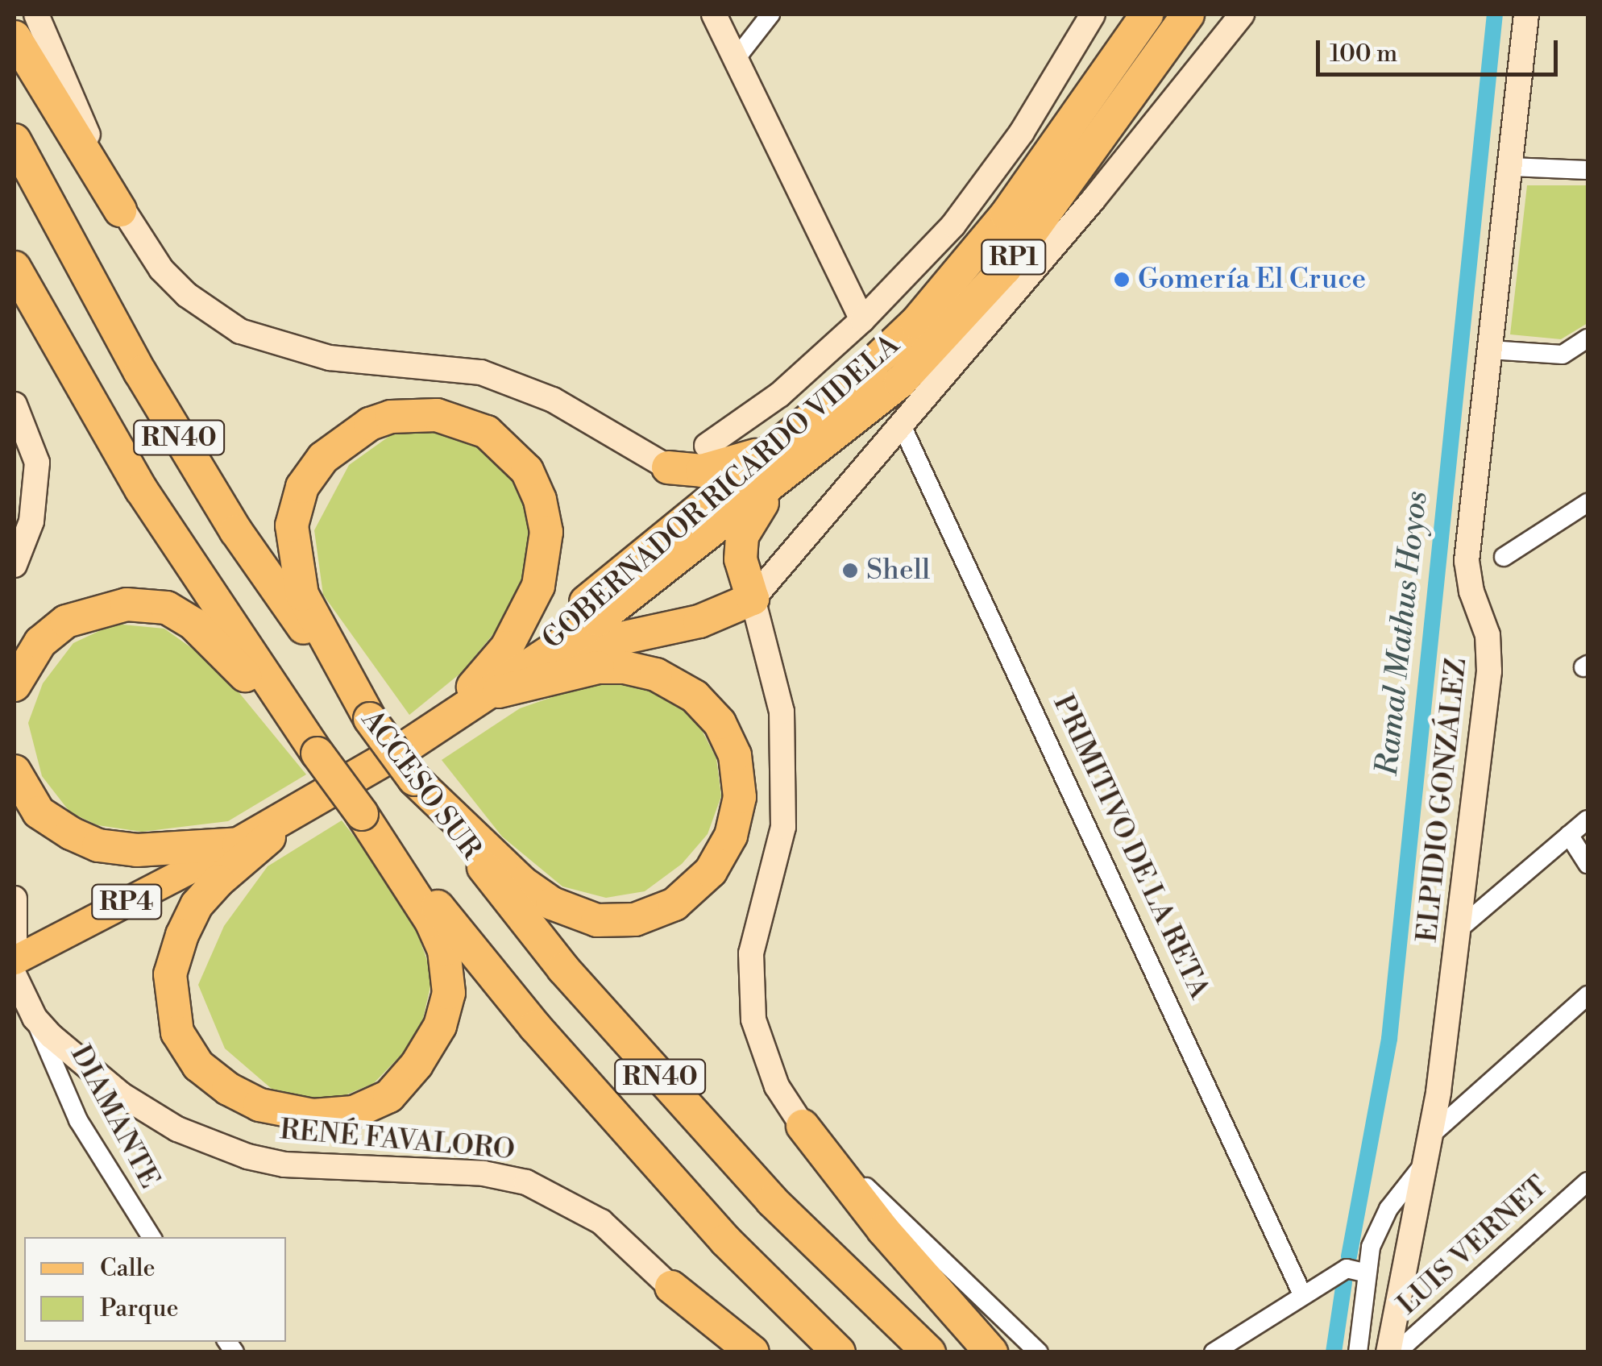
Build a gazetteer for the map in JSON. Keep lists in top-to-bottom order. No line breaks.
{"streets":{"highway":["RP1","RN40","GOBERNADOR RICARDO VIDELA","ACCESO SUR","RP4"],"street":["ELPIDIO GONZÁLEZ","PRIMITIVO DE LA RETA","DIAMANTE","RENÉ FAVALORO","LUIS VERNET"]},"crossings":[["GOBERNADOR RICARDO VIDELA","RP4"],["DIAMANTE","RENÉ FAVALORO"]],"water":["Ramal Mathus Hoyos"],"places":["Gomería El Cruce","Shell"],"legend":["Calle","Parque"],"scale_bar":"100 m"}
